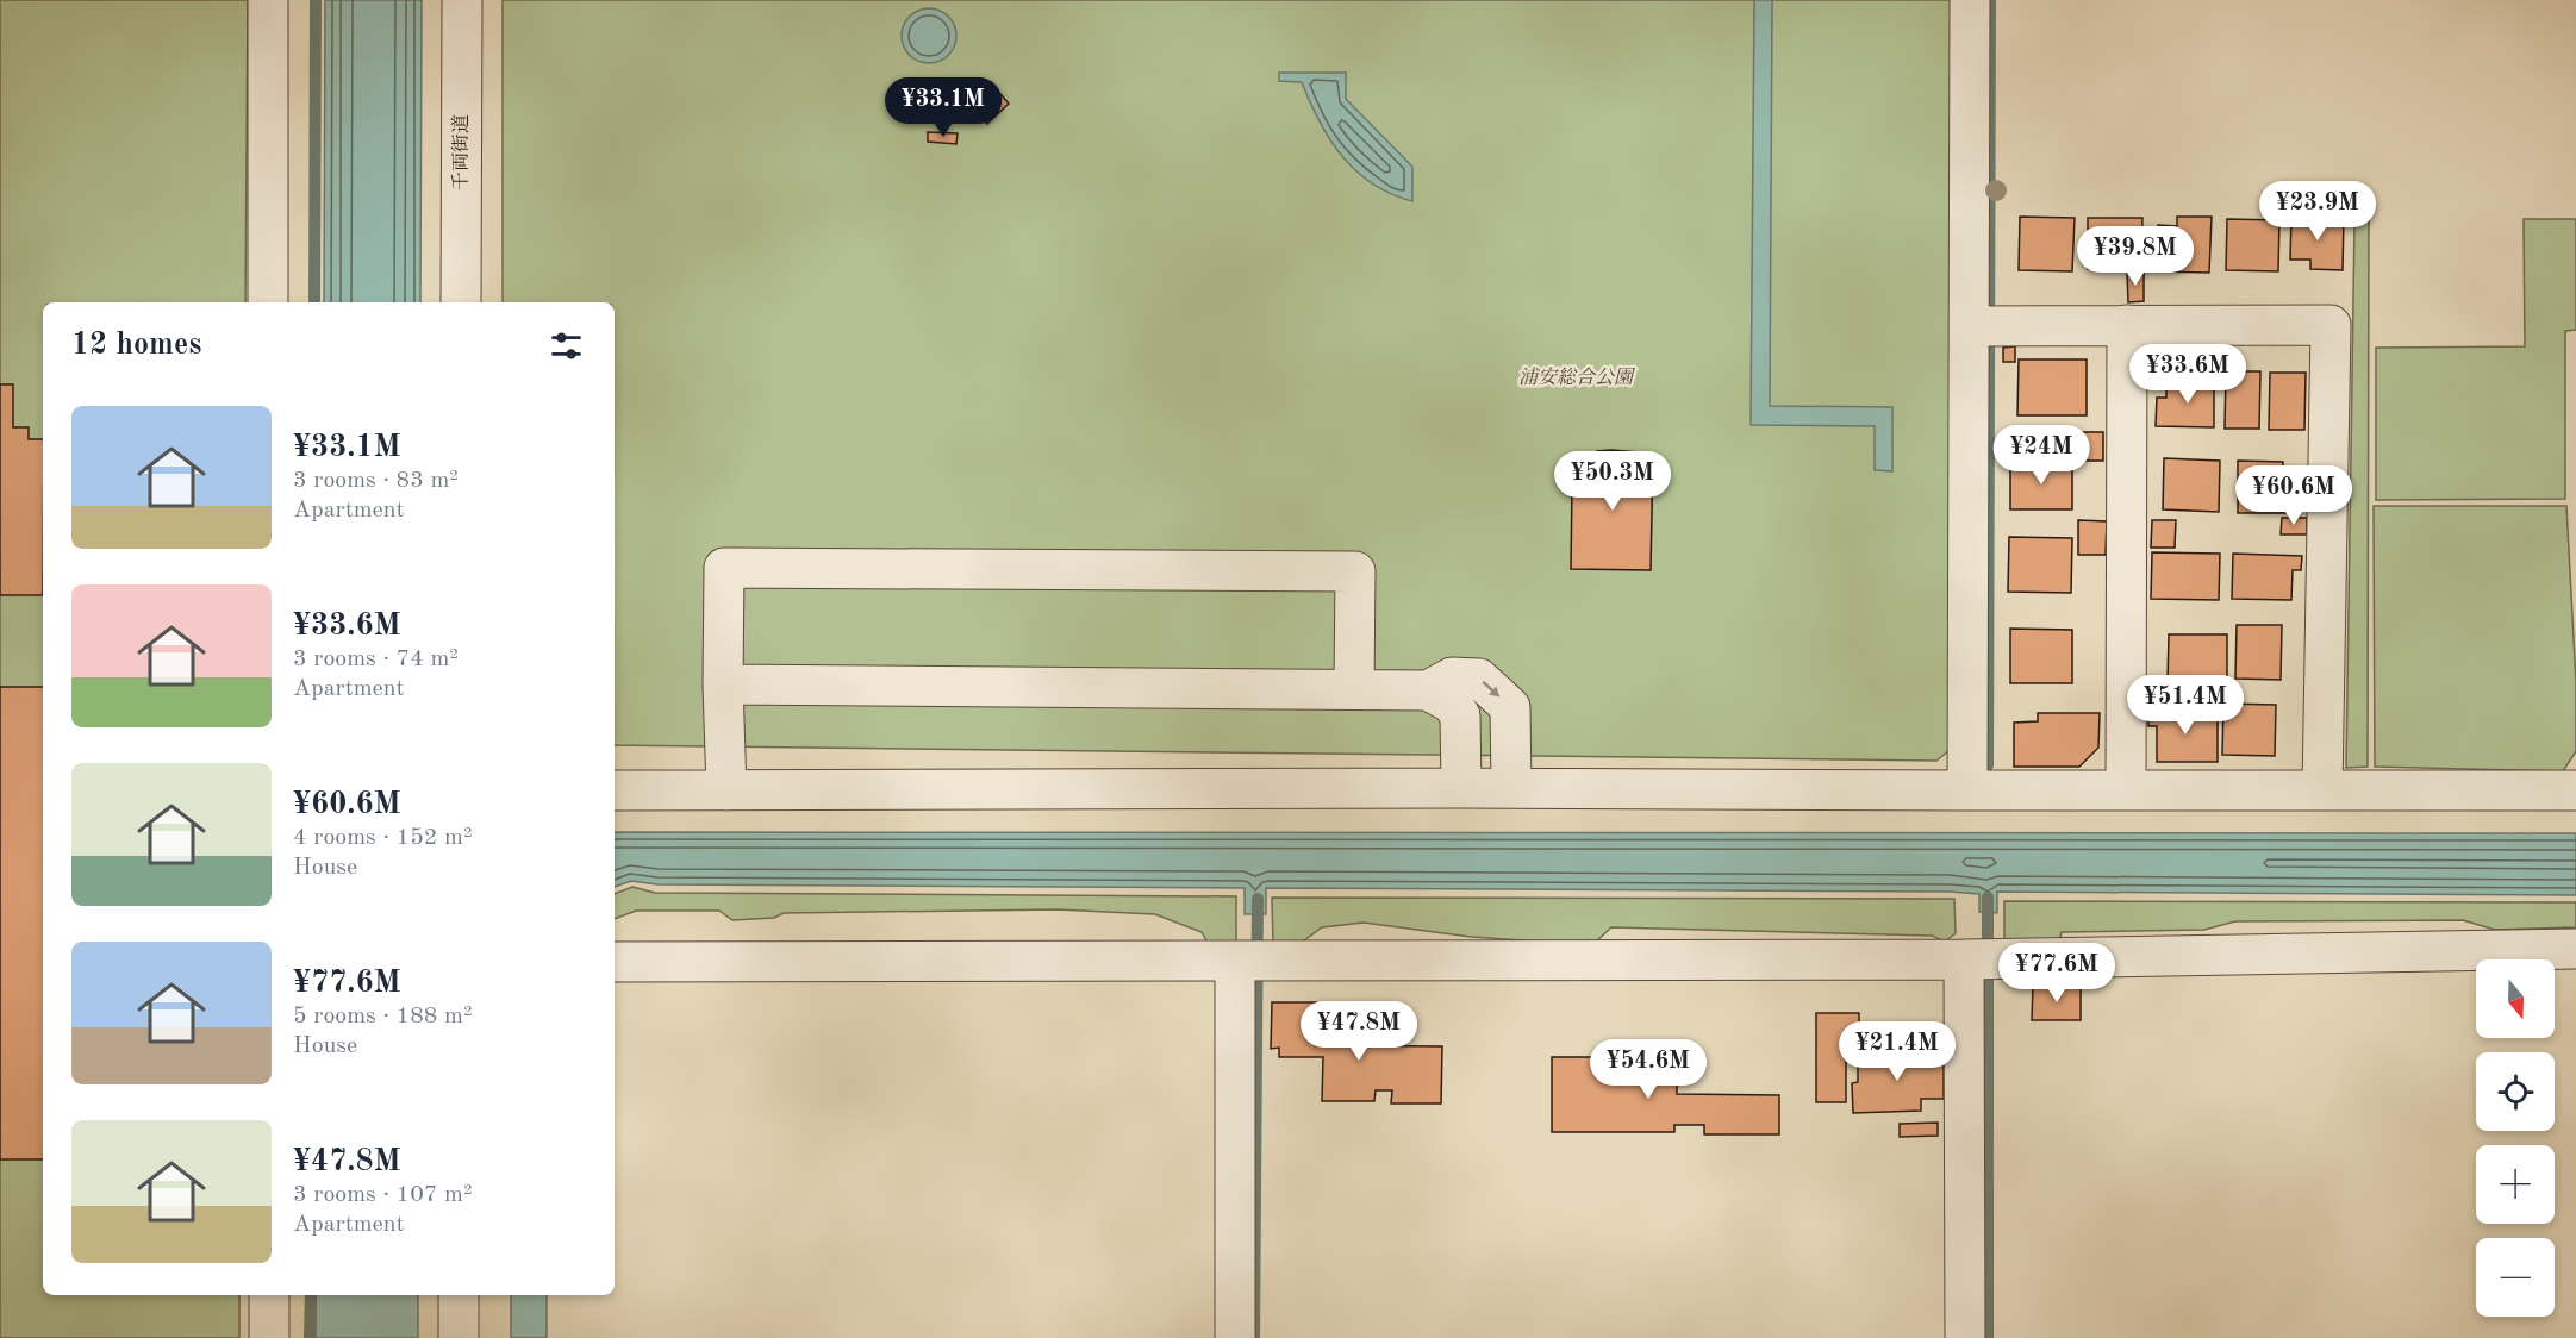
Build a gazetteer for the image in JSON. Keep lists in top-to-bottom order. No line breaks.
{"streets":{"street":["千両街道"]},"parks":["浦安総合公園"],"north":"bottom","page":{"price":["¥33.1M","¥23.9M","¥39.8M","¥33.6M","¥24M","¥50.3M","¥60.6M","¥51.4M","¥77.6M","¥47.8M","¥21.4M","¥54.6M"],"heading":"12 homes","list":[{"name":"¥33.1M","note":"3 rooms · 83 m² · Apartment"},{"name":"¥33.6M","note":"3 rooms · 74 m² · Apartment"},{"name":"¥60.6M","note":"4 rooms · 152 m² · House"},{"name":"¥77.6M","note":"5 rooms · 188 m² · House"},{"name":"¥47.8M","note":"3 rooms · 107 m² · Apartment"}],"map_buttons":["+","−"]}}
